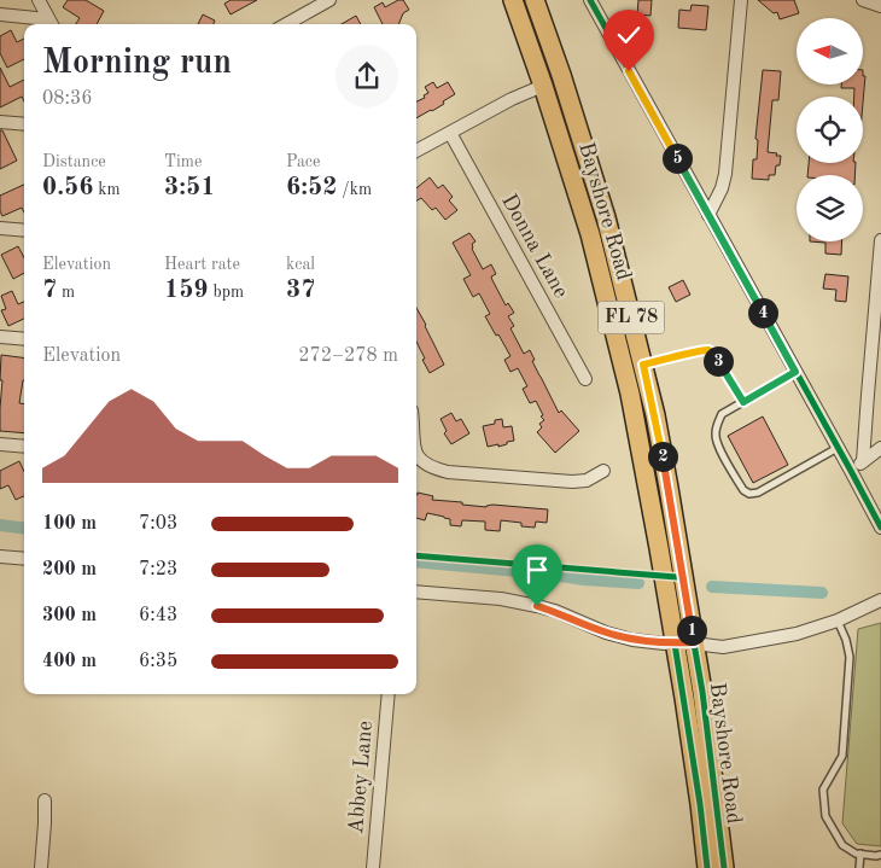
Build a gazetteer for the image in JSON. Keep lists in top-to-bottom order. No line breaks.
{"streets":{"main road":["Bayshore Road","FL 78"],"street":["Donna Lane","Abbey Lane"]},"north":"left","page":{"heading":["Morning run","08:36"],"stats":[["Distance","0.56 km"],["Time","3:51"],["Pace","6:52 /km"],["Elevation","7 m"],["Heart rate","159 bpm"],["kcal","37"]],"pins":["5","4","3","2","1"],"chart":["Elevation","272–278 m"],"list":[{"name":"100 m","note":"7:03"},{"name":"200 m","note":"7:23"},{"name":"300 m","note":"6:43"},{"name":"400 m","note":"6:35"}]}}
